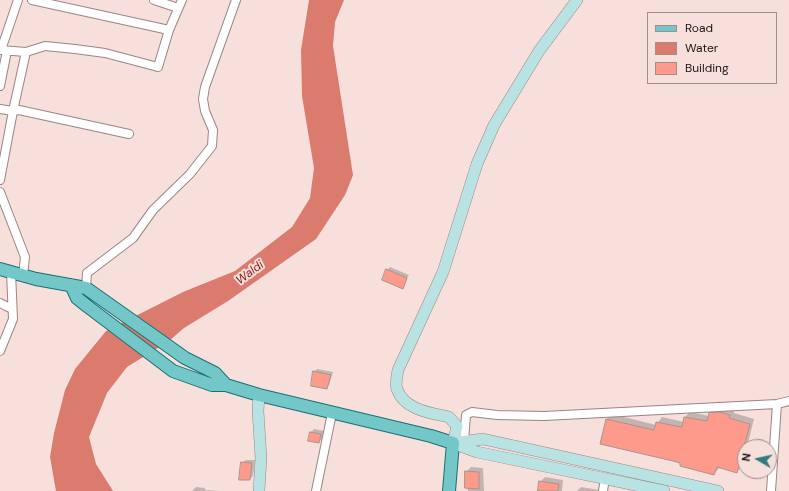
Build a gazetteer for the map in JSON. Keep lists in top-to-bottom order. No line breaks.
{"water":["Waldi"],"legend":["Road","Water","Building"],"north":"left"}
